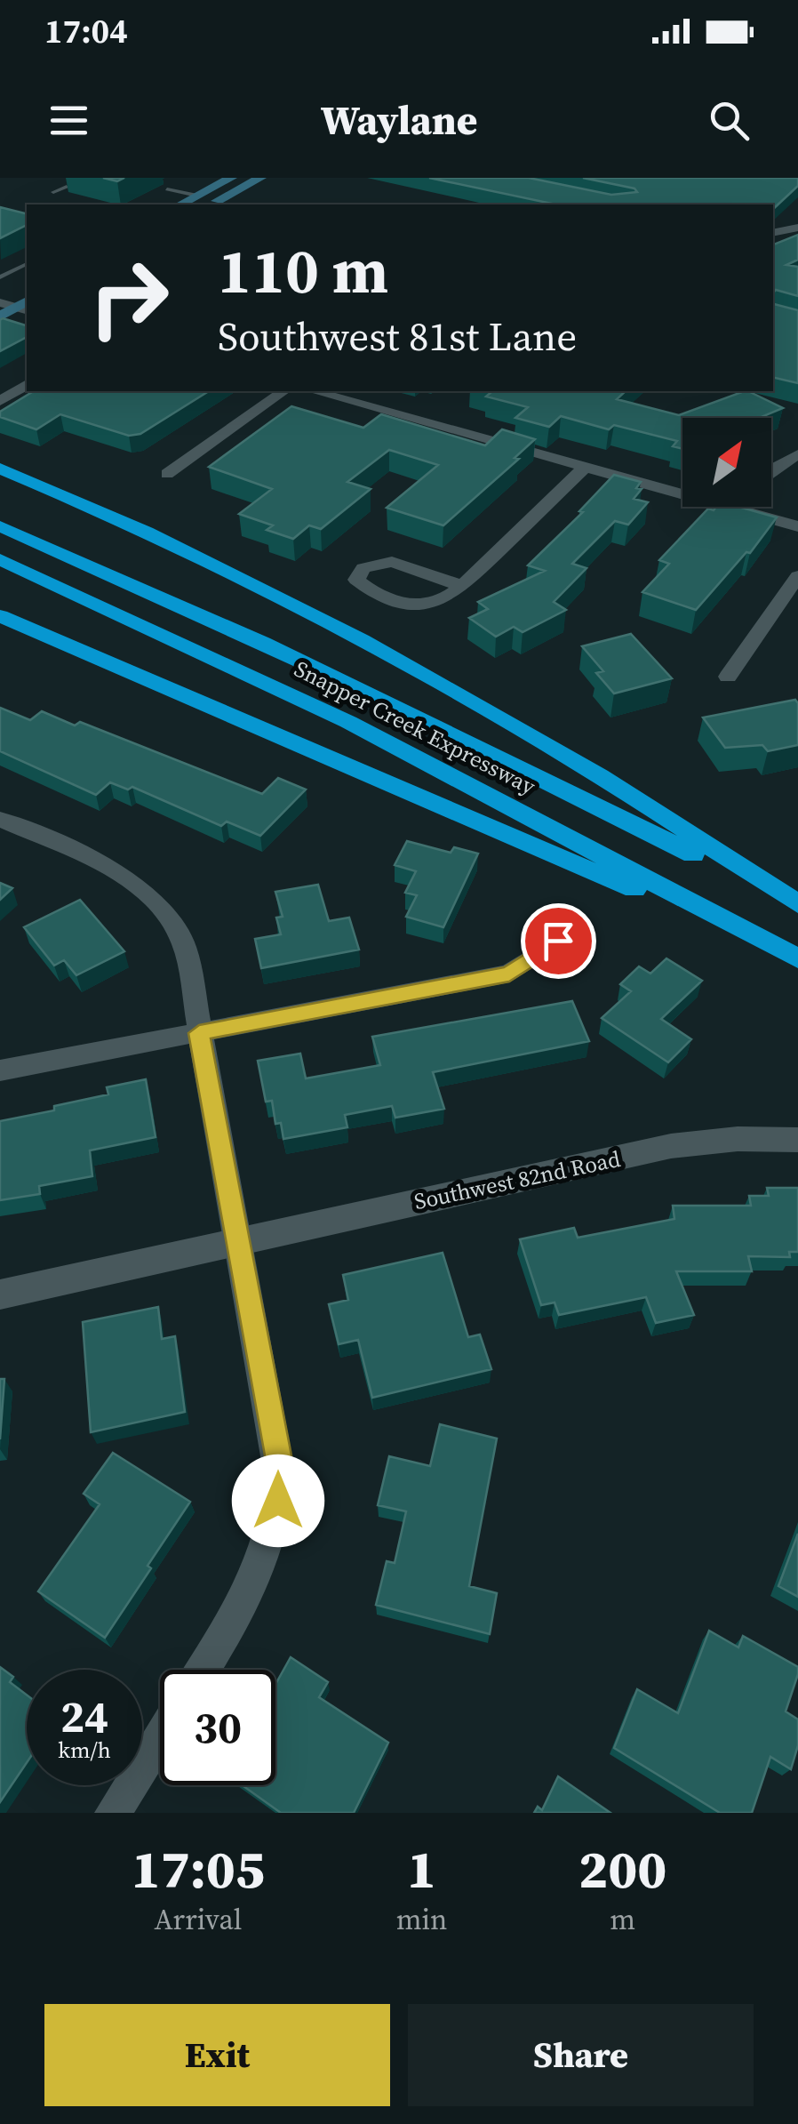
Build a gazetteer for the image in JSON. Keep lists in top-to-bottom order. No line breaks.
{"streets":{"highway":["Snapper Creek Expressway"],"street":["Southwest 82nd Road"]},"north":"top right","page":{"status":"17:04","header":"Waylane","turn":["110 m","Southwest 81st Lane"],"speed":"24 km/h","limit":"30","eta":["17:05","Arrival","1","min","200","m"],"buttons":["Exit","Share"]}}
